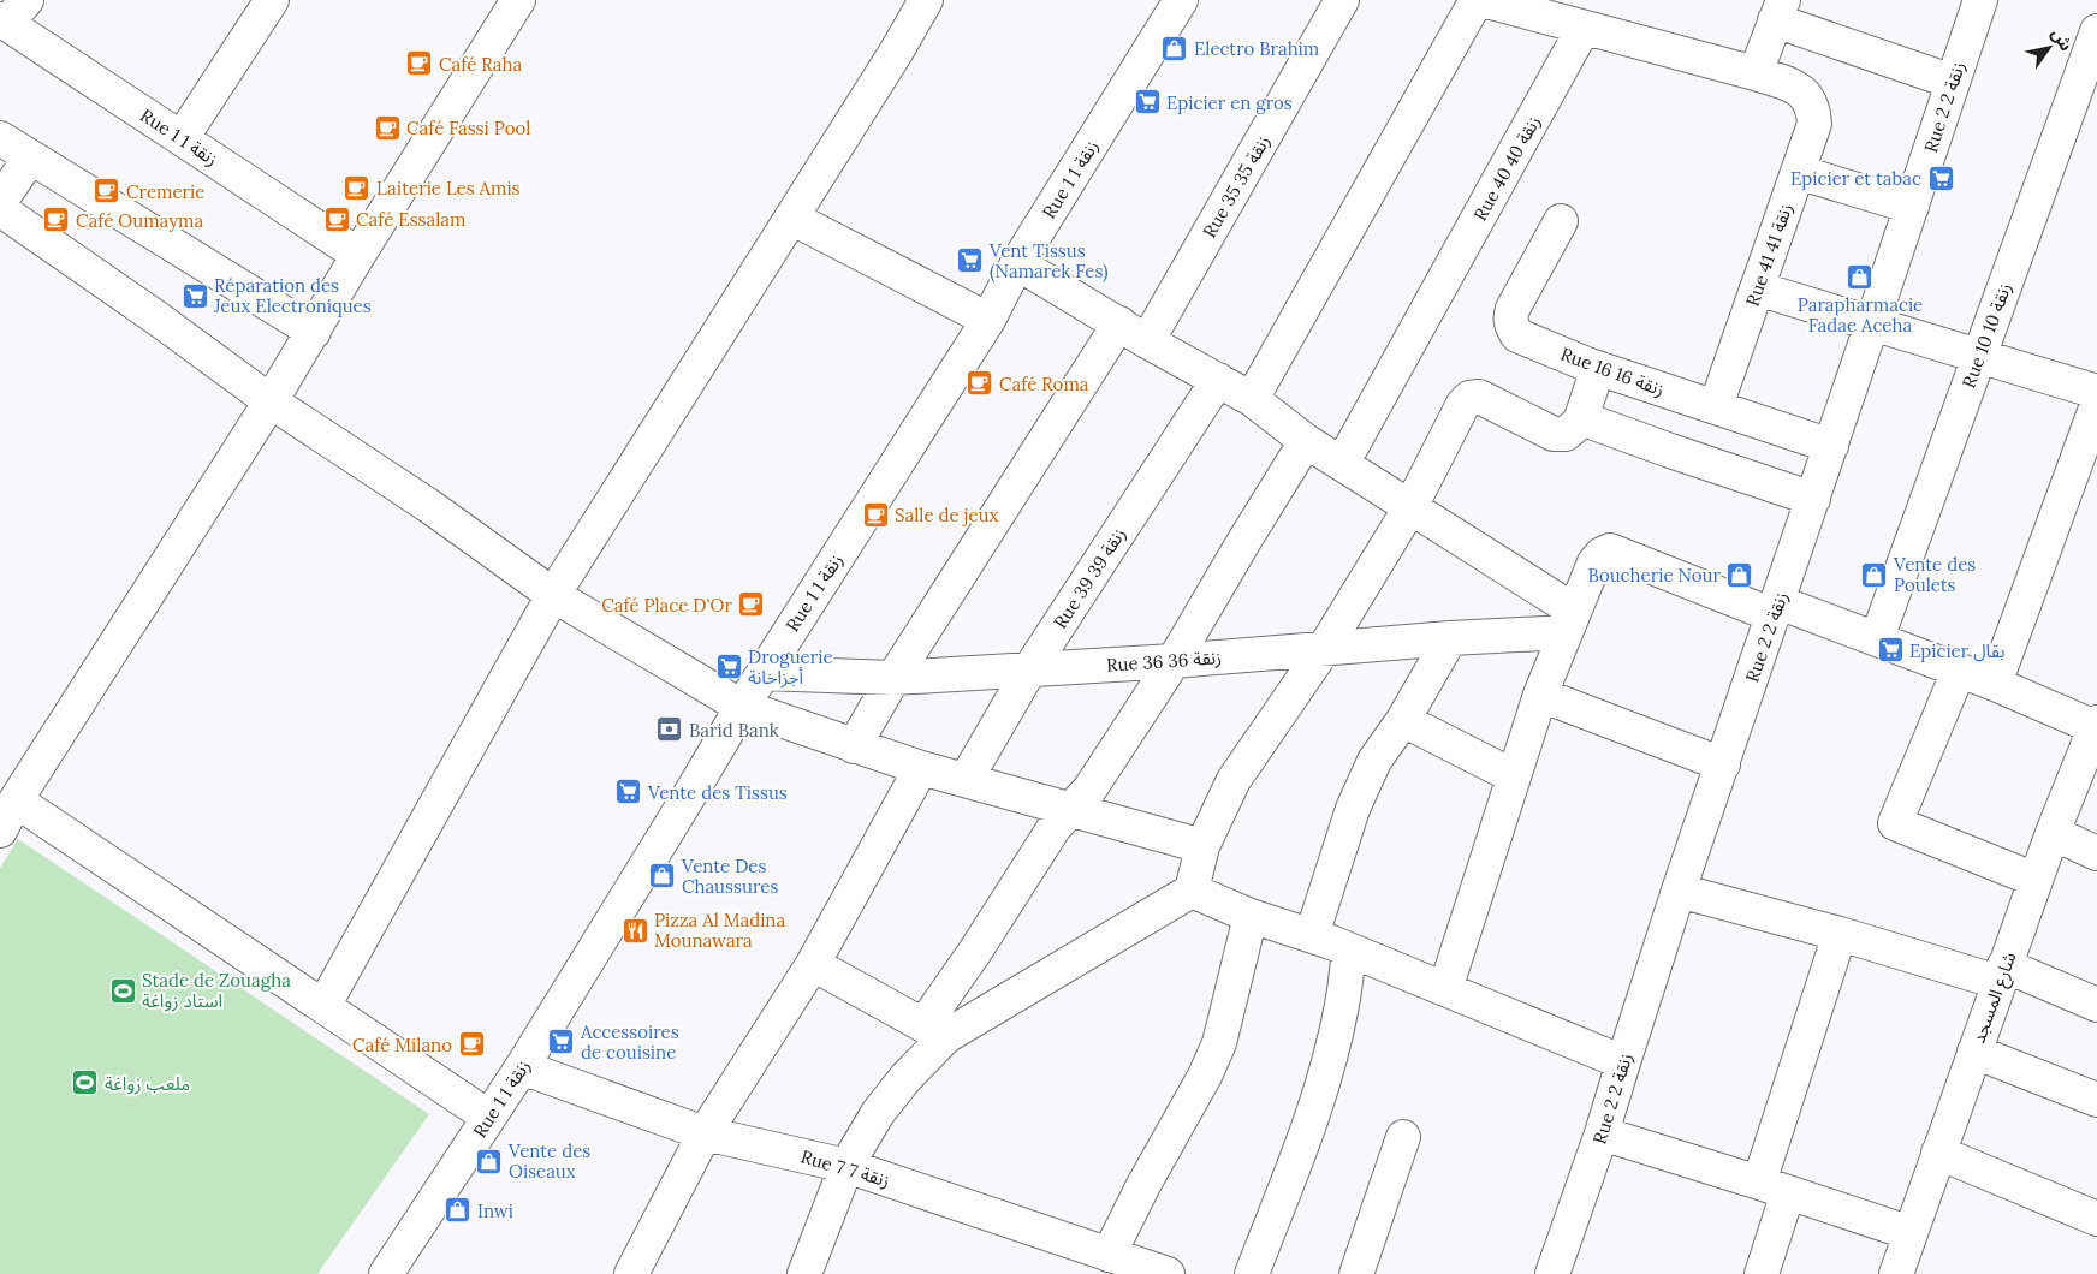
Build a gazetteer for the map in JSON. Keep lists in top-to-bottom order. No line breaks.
{"streets":{"street":["Rue 2 زنقة 2","Rue 1 زنقة 1","Rue 40 زنقة 40","Rue 35 زنقة 35","Rue 41 زنقة 41","Rue 10 زنقة 10","Rue 16 زنقة 16","Rue 39 زنقة 39","Rue 36 زنقة 36","شارع المسجد","Rue 7 زنقة 7"]},"crossings":[["Rue 2 زنقة 2","Rue 16 زنقة 16"],["Rue 1 زنقة 1","Rue 36 زنقة 36"],["Rue 1 زنقة 1","Rue 7 زنقة 7"],["Rue 41 زنقة 41","Rue 16 زنقة 16"],["Rue 39 زنقة 39","Rue 36 زنقة 36"]],"places":{"shop":["Electro Brahim","Parapharmacie Fadae Aceha","Boucherie Nour","Vente des Poulets","Vente Des Chaussures","Vente des Oiseaux","Inwi"],"cafe":["Café Raha","Café Fassi Pool","Laiterie Les Amis","Cremerie","Café Essalam","Café Oumayma","Café Roma","Salle de jeux","Café Place D'Or","Café Milano"],"supermarket":["Epicier en gros","Epicier et tabac","Vent Tissus (Namarek Fes)","Réparation des Jeux Electroniques","Epicier بقال","Droguerie أجزاخانة","Vente des Tissus","Accessoires de couisine"],"bank":["Barid Bank"],"restaurant":["Pizza Al Madina Mounawara"],"sports":["Stade de Zouagha استاد زواغة","ملعب زواغة"]},"north":"top right"}
